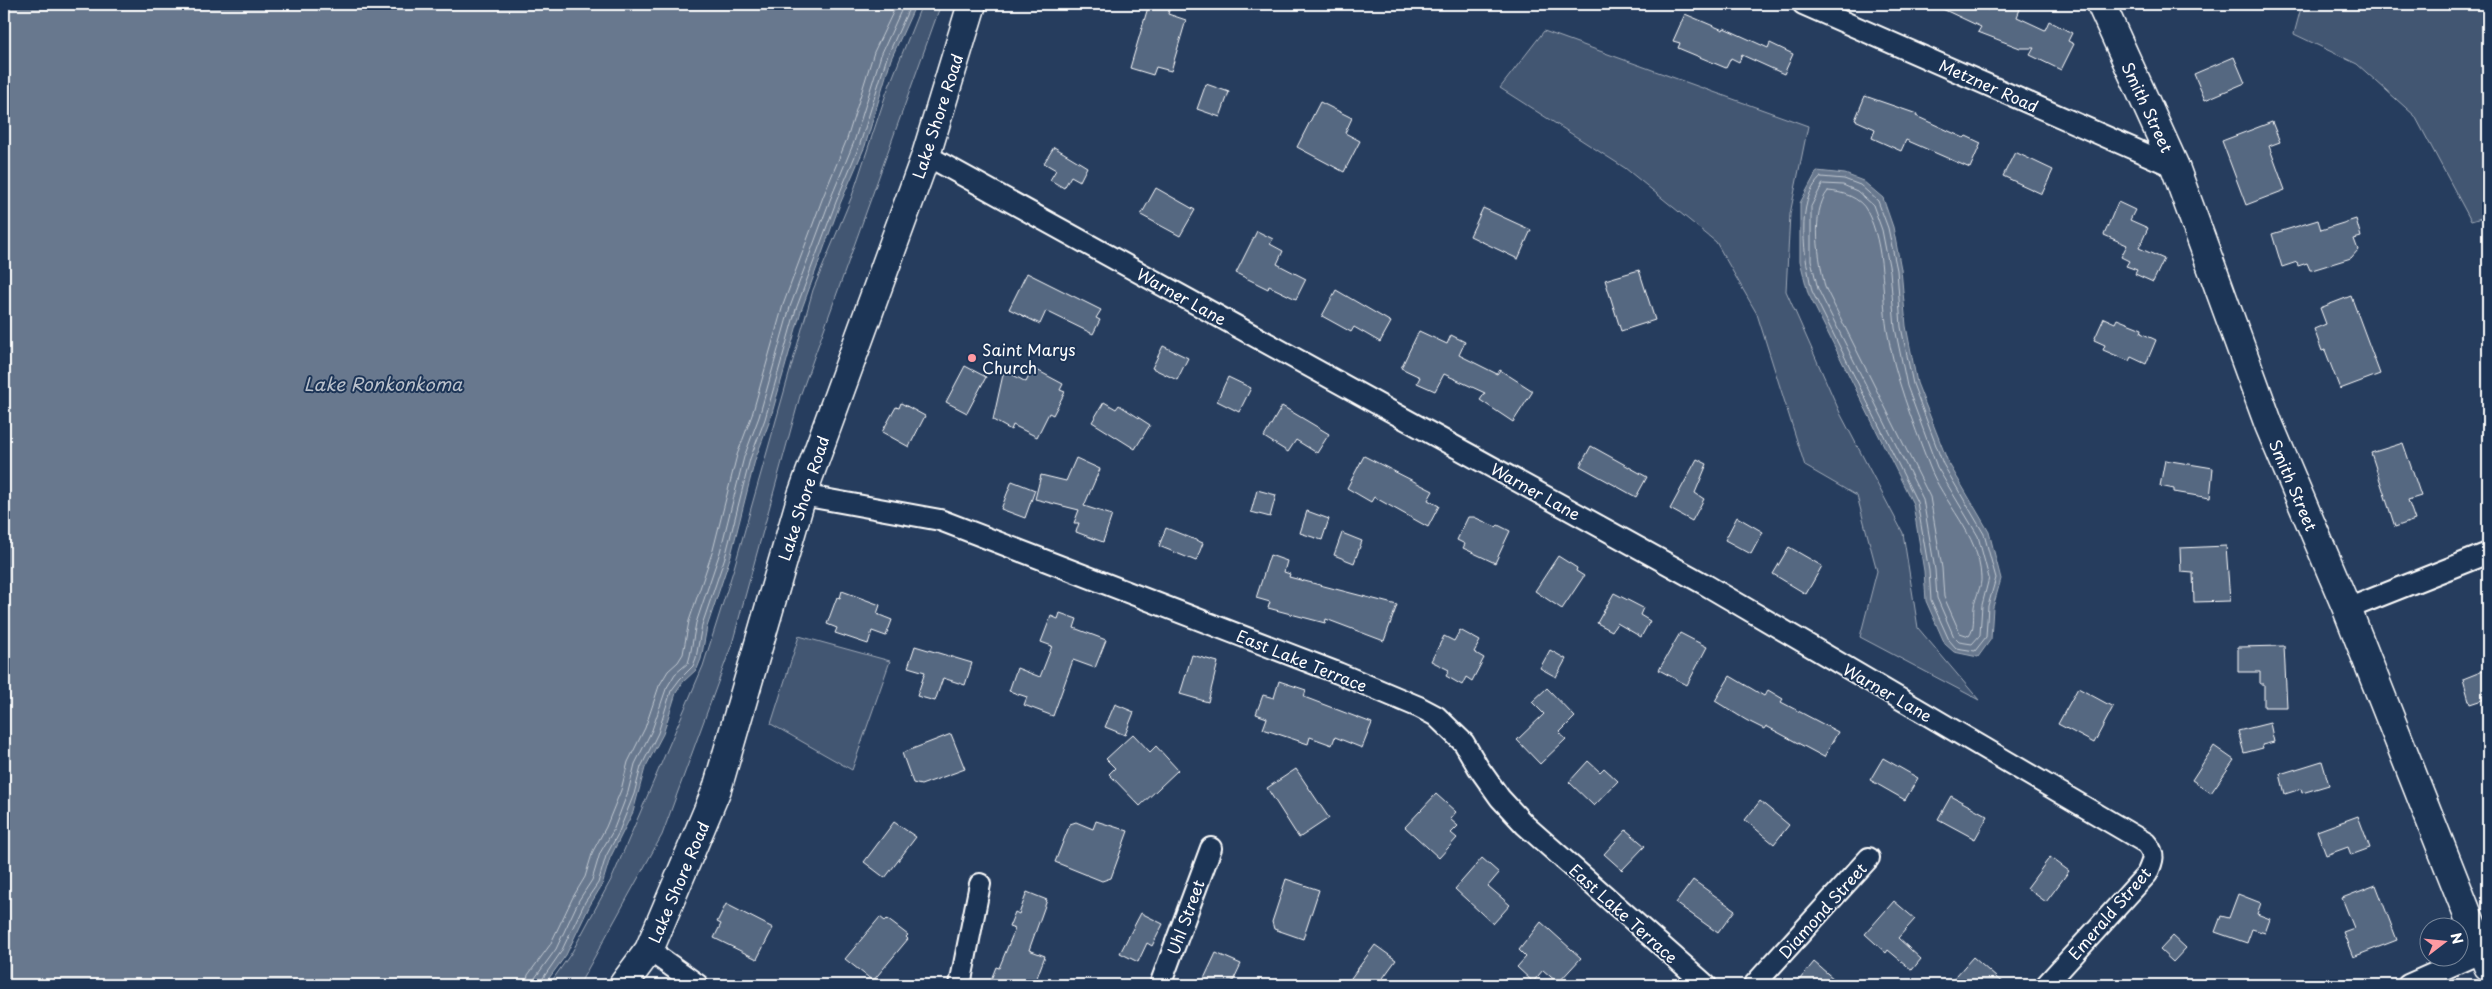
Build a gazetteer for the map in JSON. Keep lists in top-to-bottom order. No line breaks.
{"streets":{"main road":["Smith Street","Lake Shore Road"],"street":["Metzner Road","Warner Lane","East Lake Terrace","Diamond Street","Emerald Street","Uhl Street"]},"crossings":[["Metzner Road","Smith Street"],["Lake Shore Road","Warner Lane"],["Lake Shore Road","East Lake Terrace"],["Warner Lane","Emerald Street"]],"water":["Lake Ronkonkoma"],"places":["Saint Marys Church"],"north":"right"}
